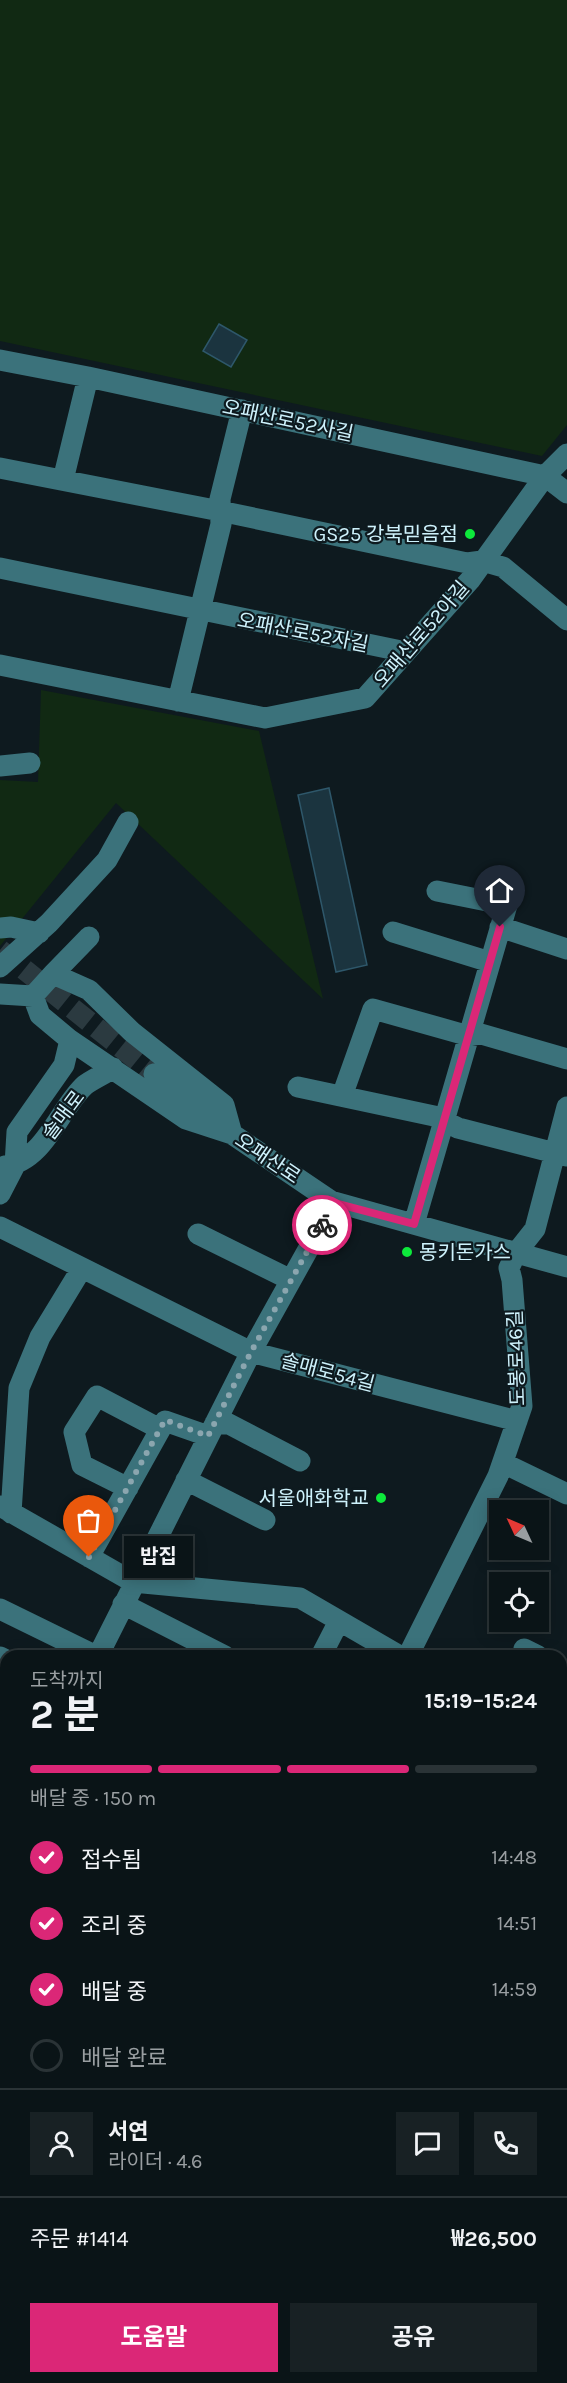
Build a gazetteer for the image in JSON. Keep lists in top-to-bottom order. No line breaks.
{"streets":{"street":["오패산로52사길","오패산로52자길","오패산로52아길","솔매로","오패산로","도봉로46길","솔매로54길"]},"crossings":[["오패산로52사길","오패산로52아길"],["오패산로52자길","오패산로52아길"],["오패산로","도봉로46길"],["도봉로46길","솔매로54길"]],"places":["GS25 강북믿음점","몽키돈가스","서울애화학교","밥집"],"north":"top left","page":{"bubble":"밥집","heading":["2 분","도착까지","15:19–15:24"],"panel":["서연","라이더 · 4.6","주문 #1414","₩26,500"],"bar":"배달 중 · 150 m","list":[["접수됨","14:48"],["조리 중","14:51"],["배달 중","14:59"],"배달 완료"],"buttons":["도움말","공유"]}}
